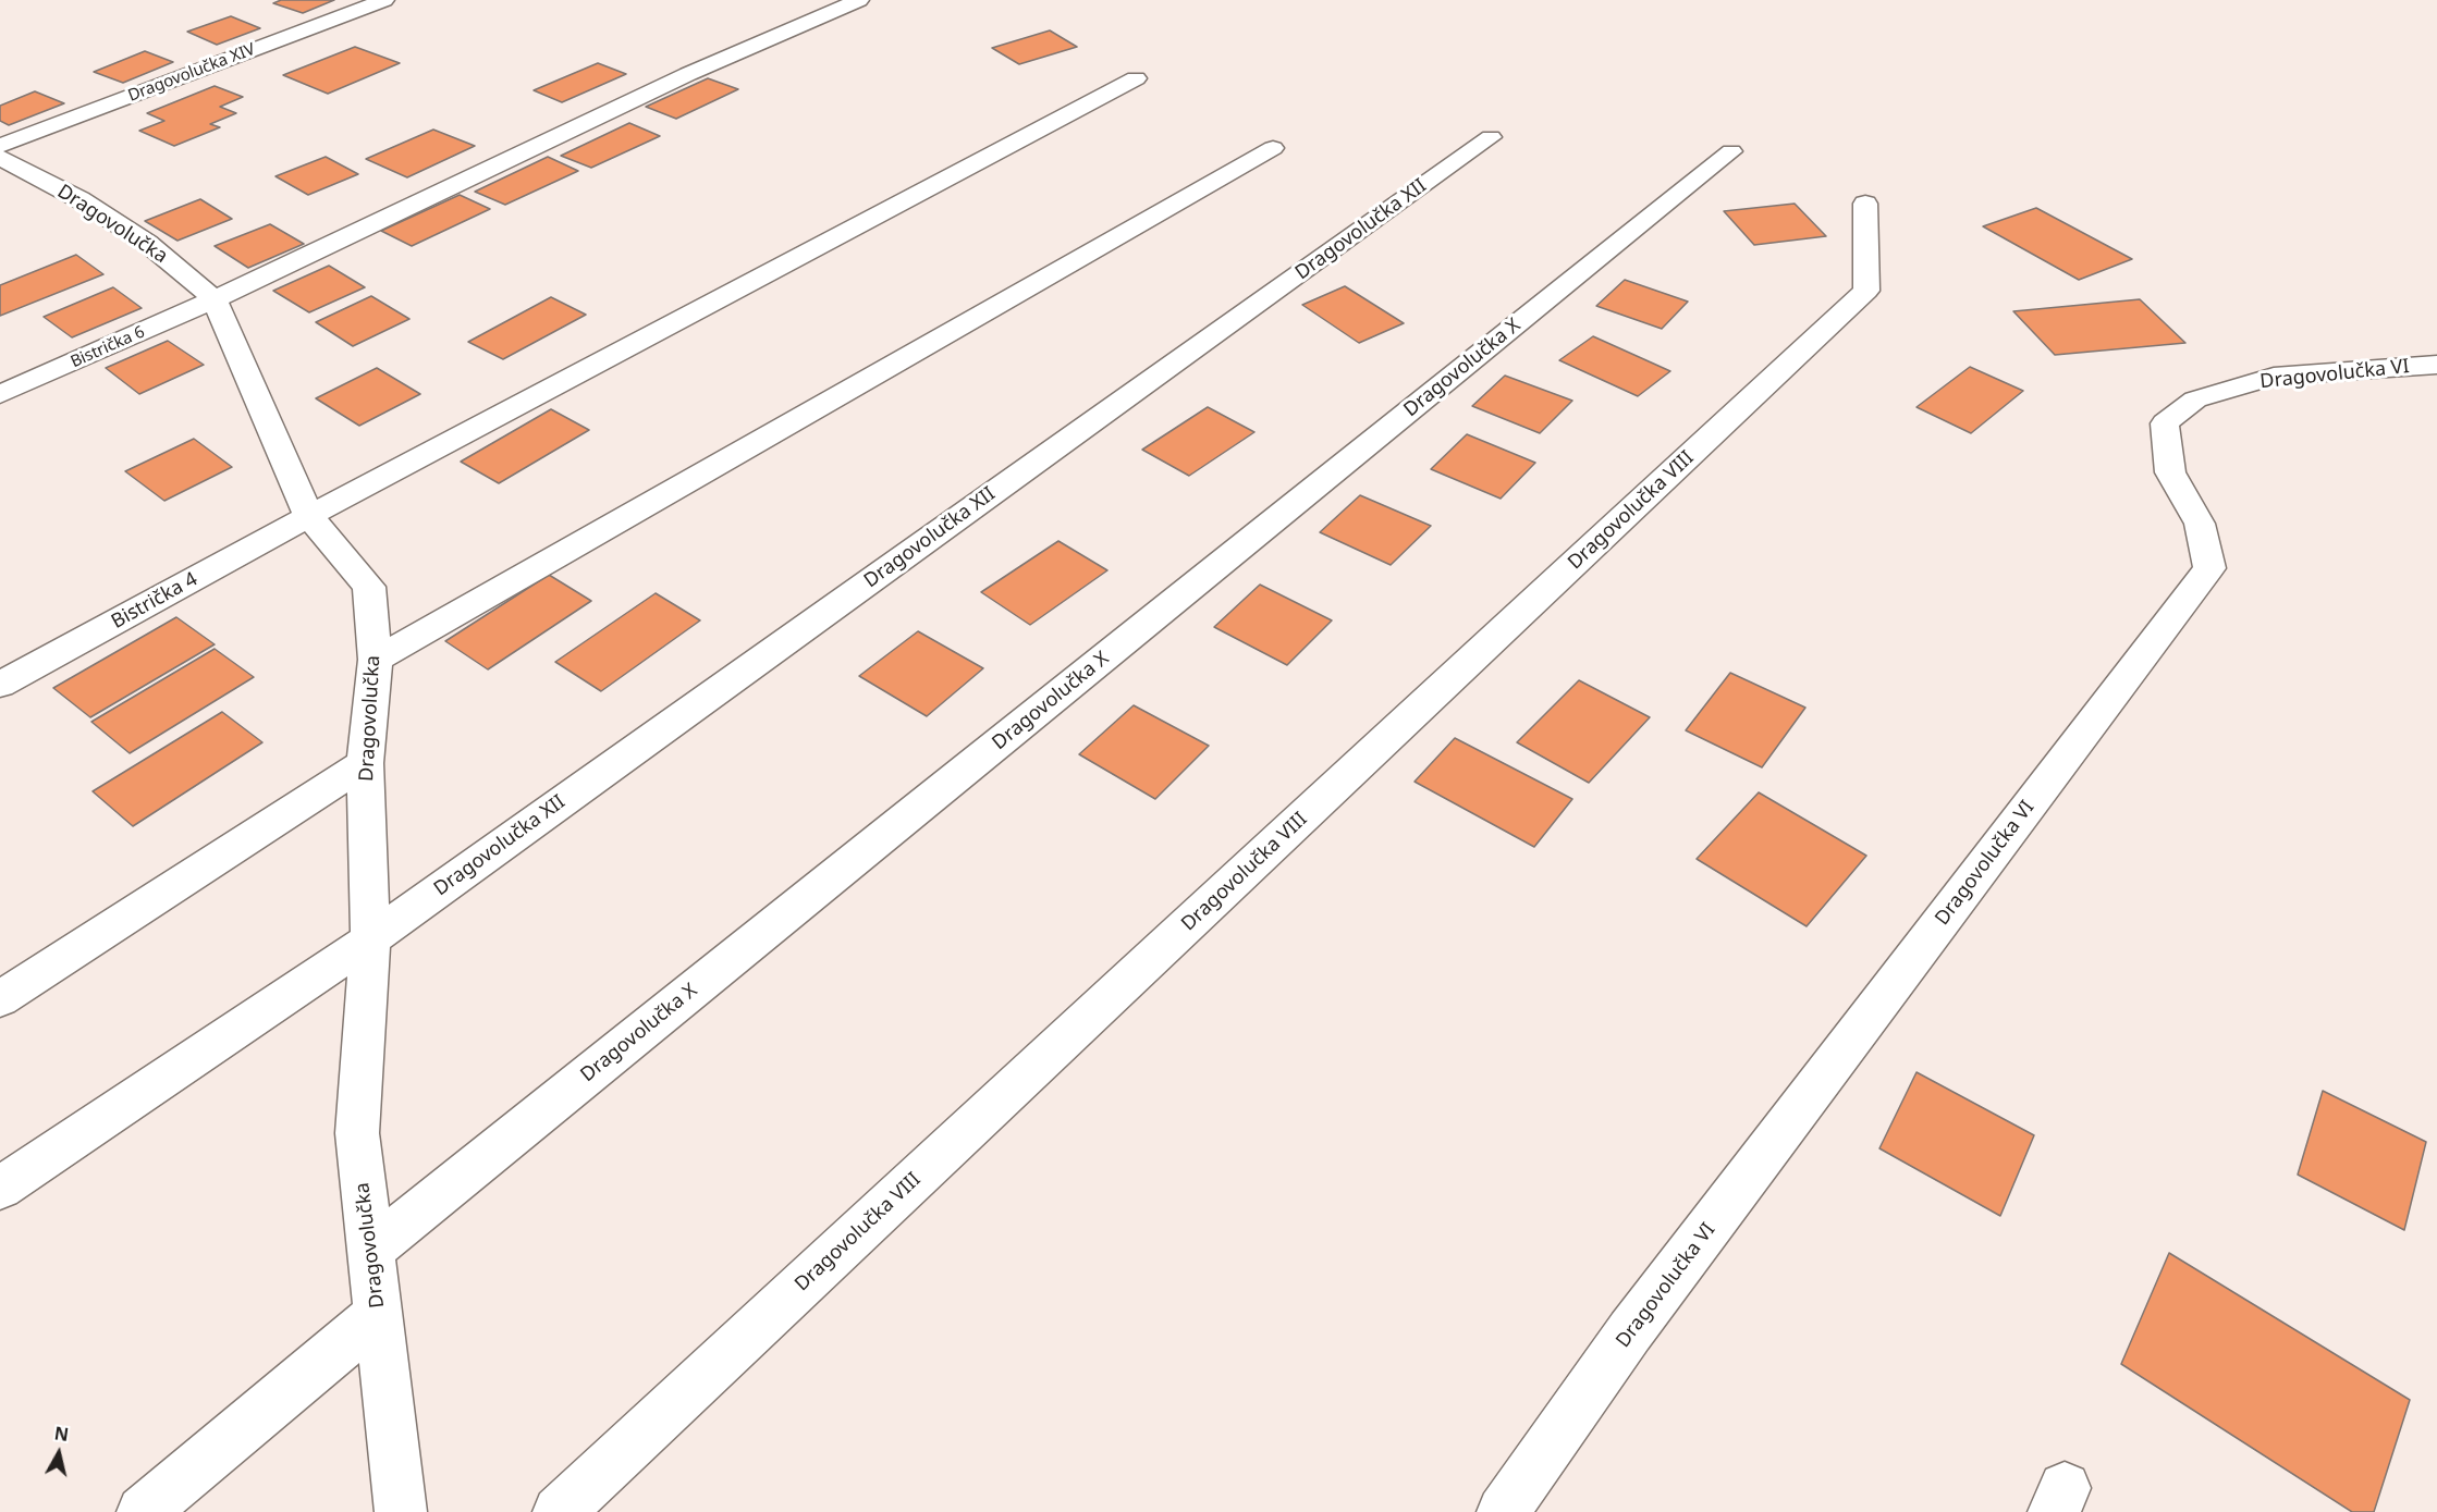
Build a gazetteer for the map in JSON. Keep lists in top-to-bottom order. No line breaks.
{"streets":{"street":["Dragovolučka XIV","Dragovolučka","Dragovolučka XII","Bistrička 6","Dragovolučka X","Dragovolučka VI","Dragovolučka VIII","Bistrička 4"]},"crossings":[["Dragovolučka","Dragovolučka XII"],["Dragovolučka","Bistrička 6"],["Dragovolučka","Dragovolučka X"],["Dragovolučka","Bistrička 4"]],"north":"top"}
